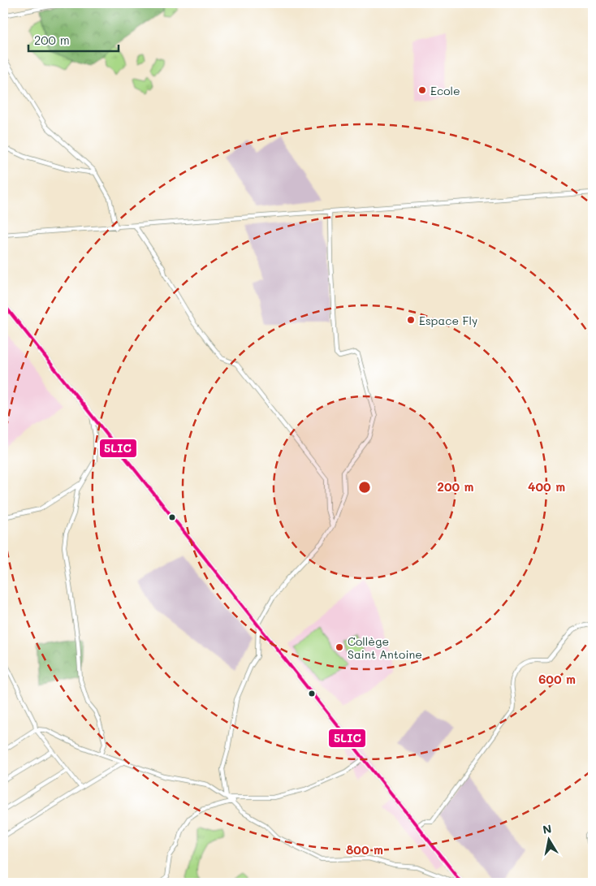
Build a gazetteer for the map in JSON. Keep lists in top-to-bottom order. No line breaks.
{"places":["Ecole","Espace Fly","Collège Saint Antoine"],"lines":["transit line 5LIC"],"scale_bar":"200 m","north":"top","rings":["200 m","400 m","600 m","800 m"]}
